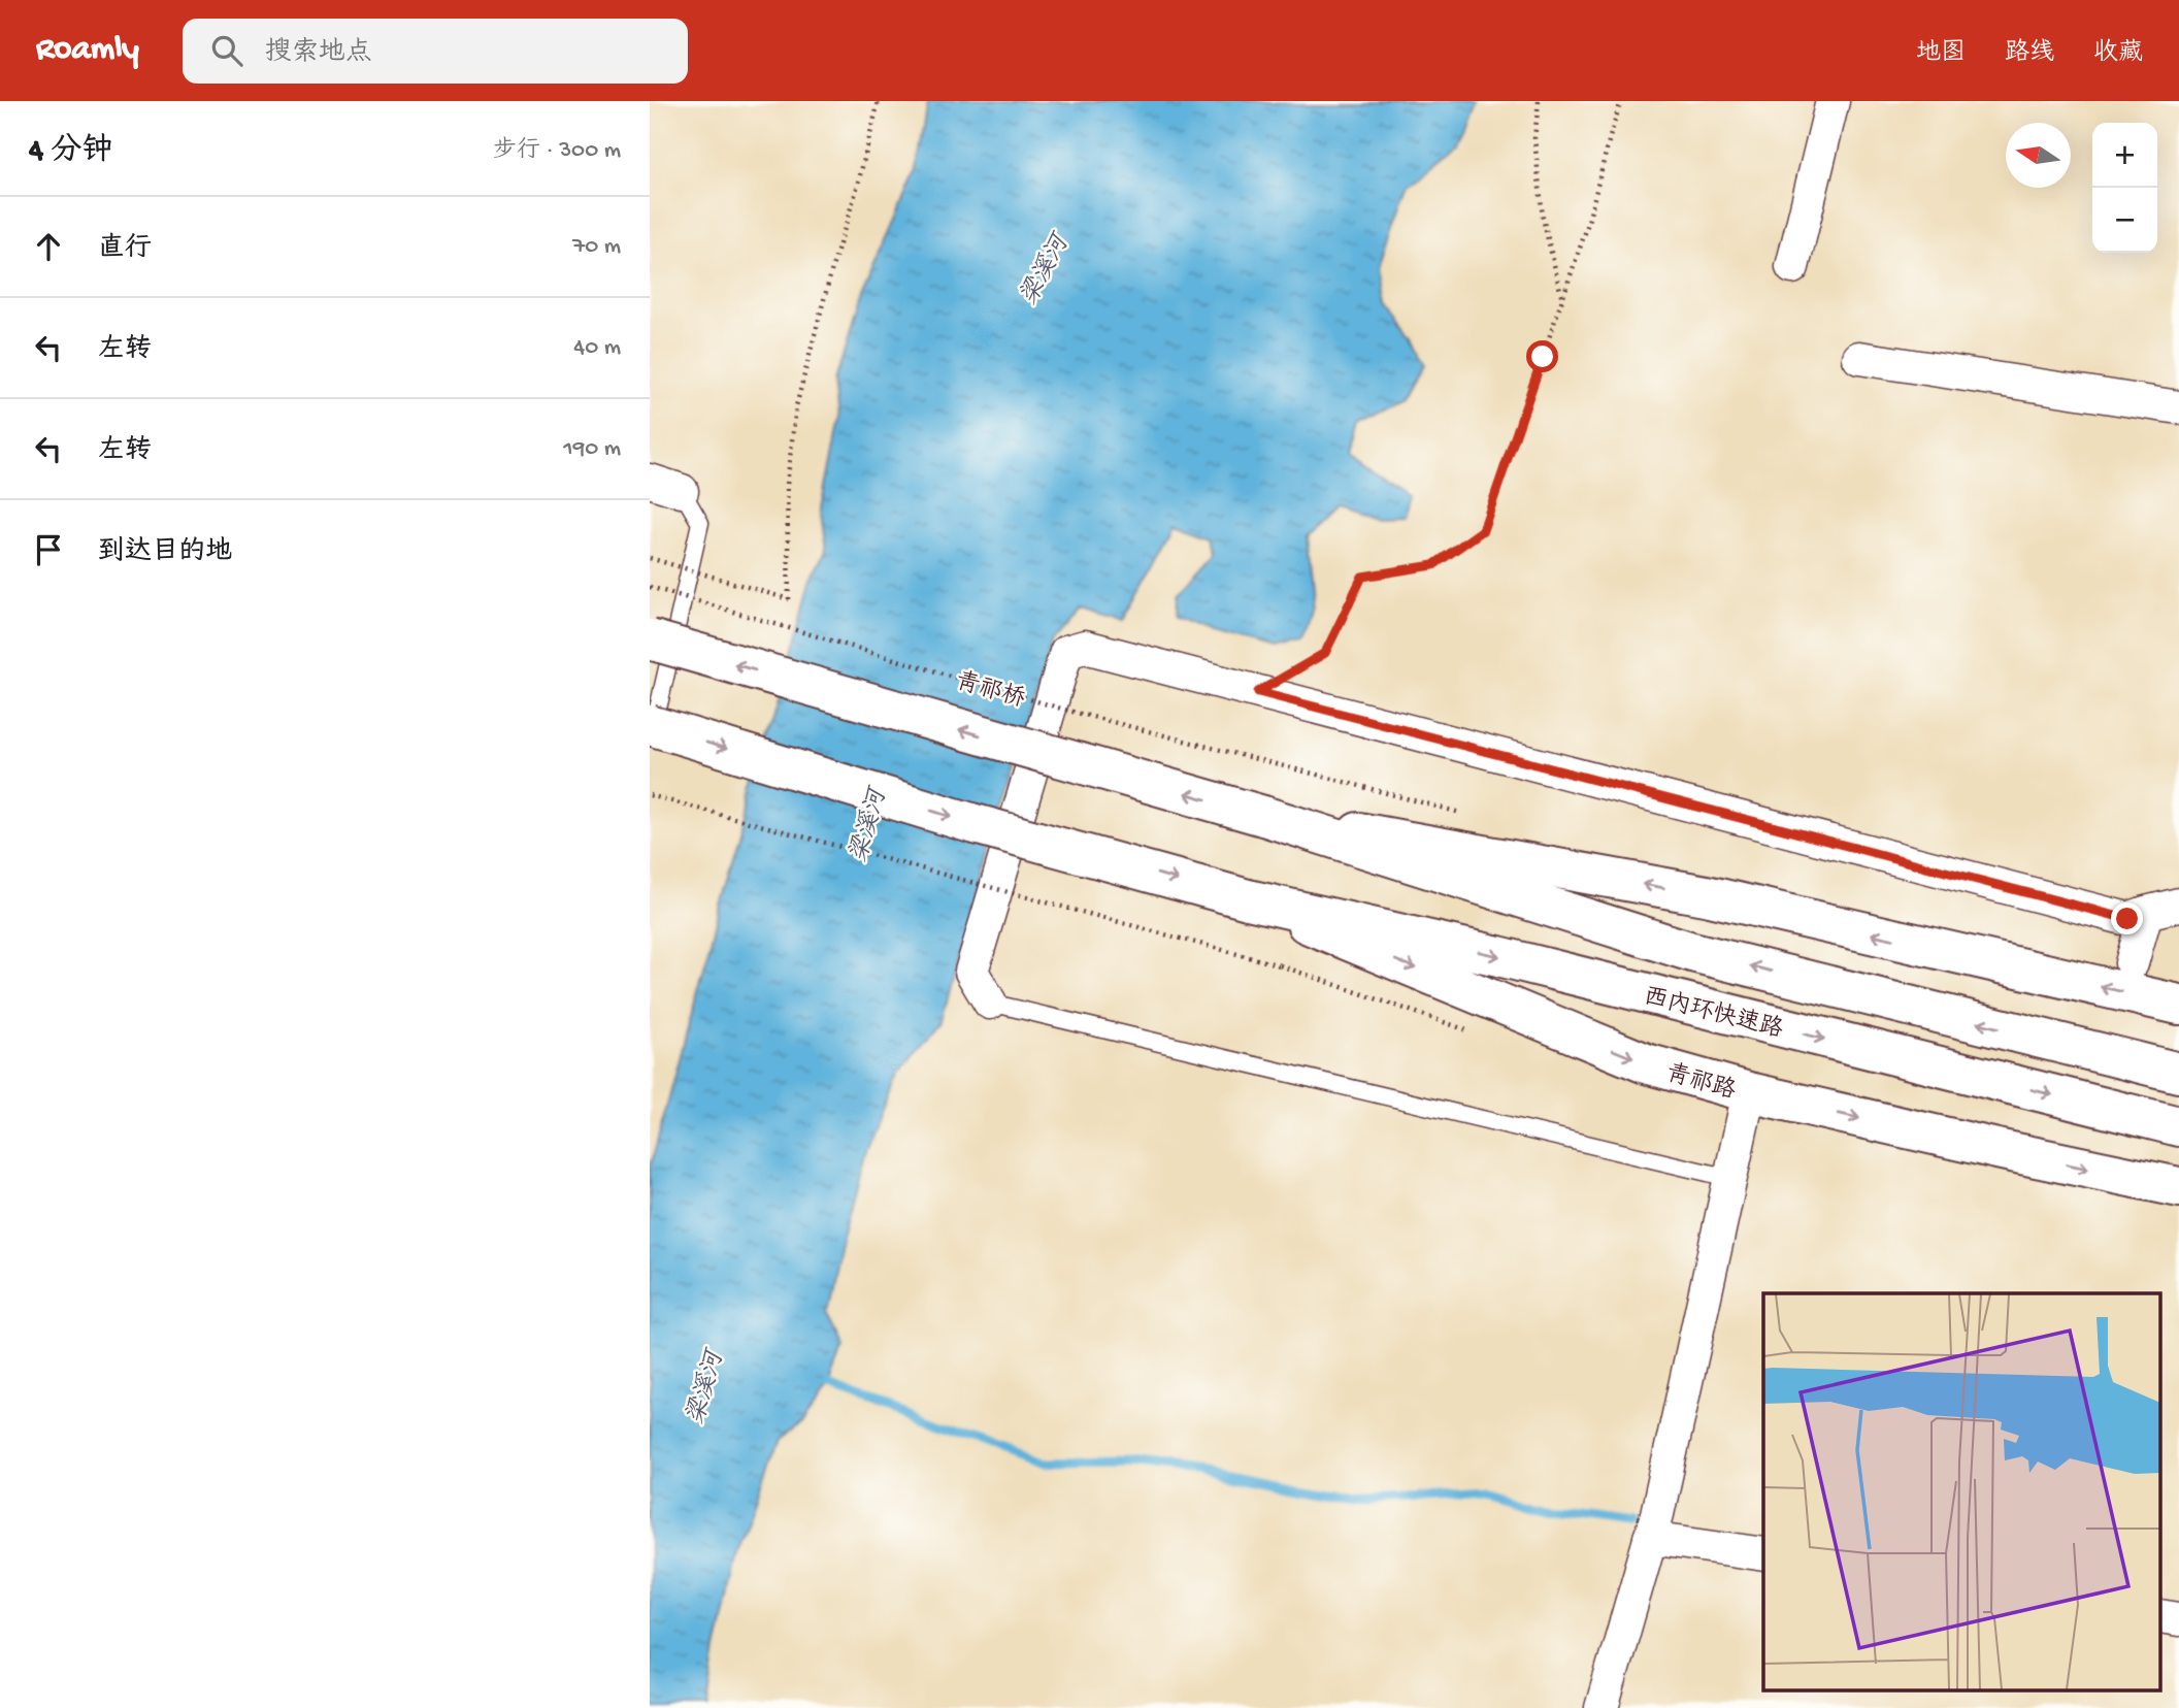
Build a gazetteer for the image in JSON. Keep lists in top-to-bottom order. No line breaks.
{"streets":{"main road":["青祁桥","西内环快速路","青祁路"]},"crossings":[["西内环快速路","青祁路"]],"water":["梁溪河"],"north":"left","page":{"header":"Roamly","search":"搜索地点","nav":["地图","路线","收藏"],"heading":["4 分钟","步行 · 300 m"],"map_buttons":["+","−"],"list":[["直行","70 m"],["左转","40 m"],["左转","190 m"],"到达目的地"]}}
